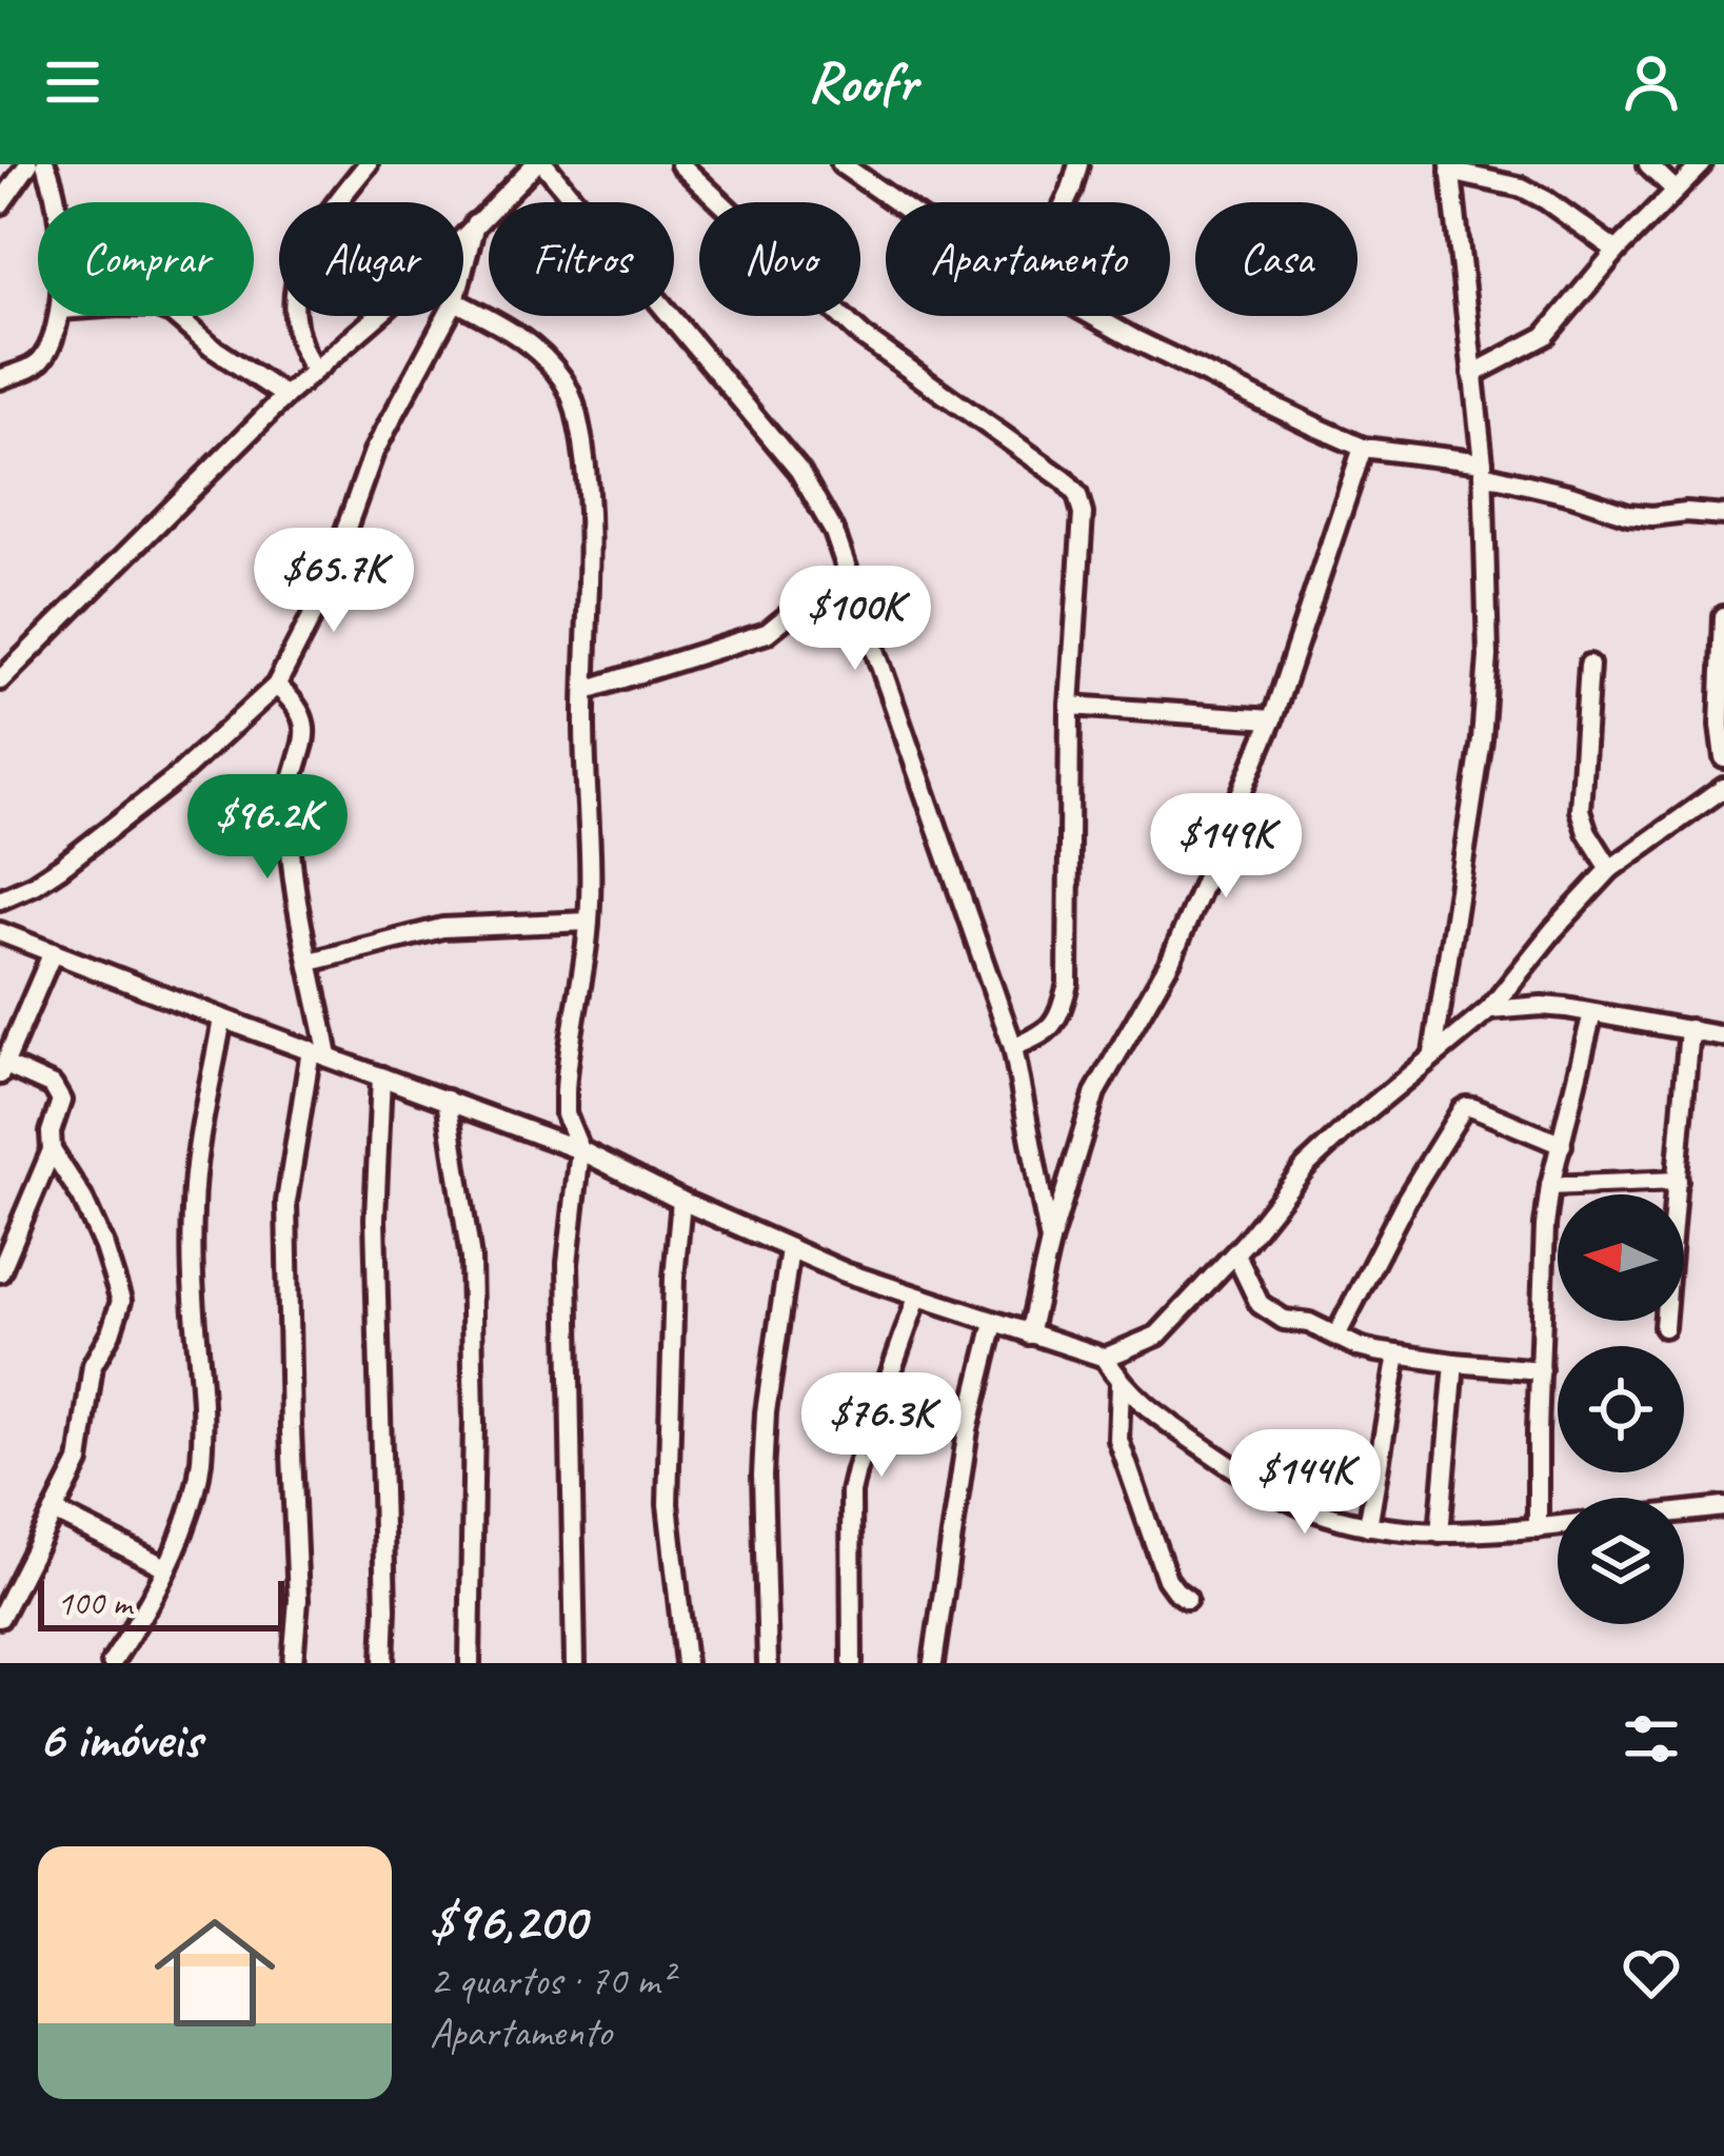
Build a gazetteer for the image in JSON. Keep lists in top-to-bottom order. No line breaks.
{"scale_bar":"100 m","north":"left","page":{"header":"Roofr","chip":["Comprar","Alugar","Filtros","Novo","Apartamento","Casa"],"price":["$65.7K","$100K","$96.2K","$149K","$76.3K","$144K"],"scale":"100 m","heading":"6 imóveis","list":[{"name":"$96,200","note":"2 quartos · 70 m² · Apartamento"}]}}
